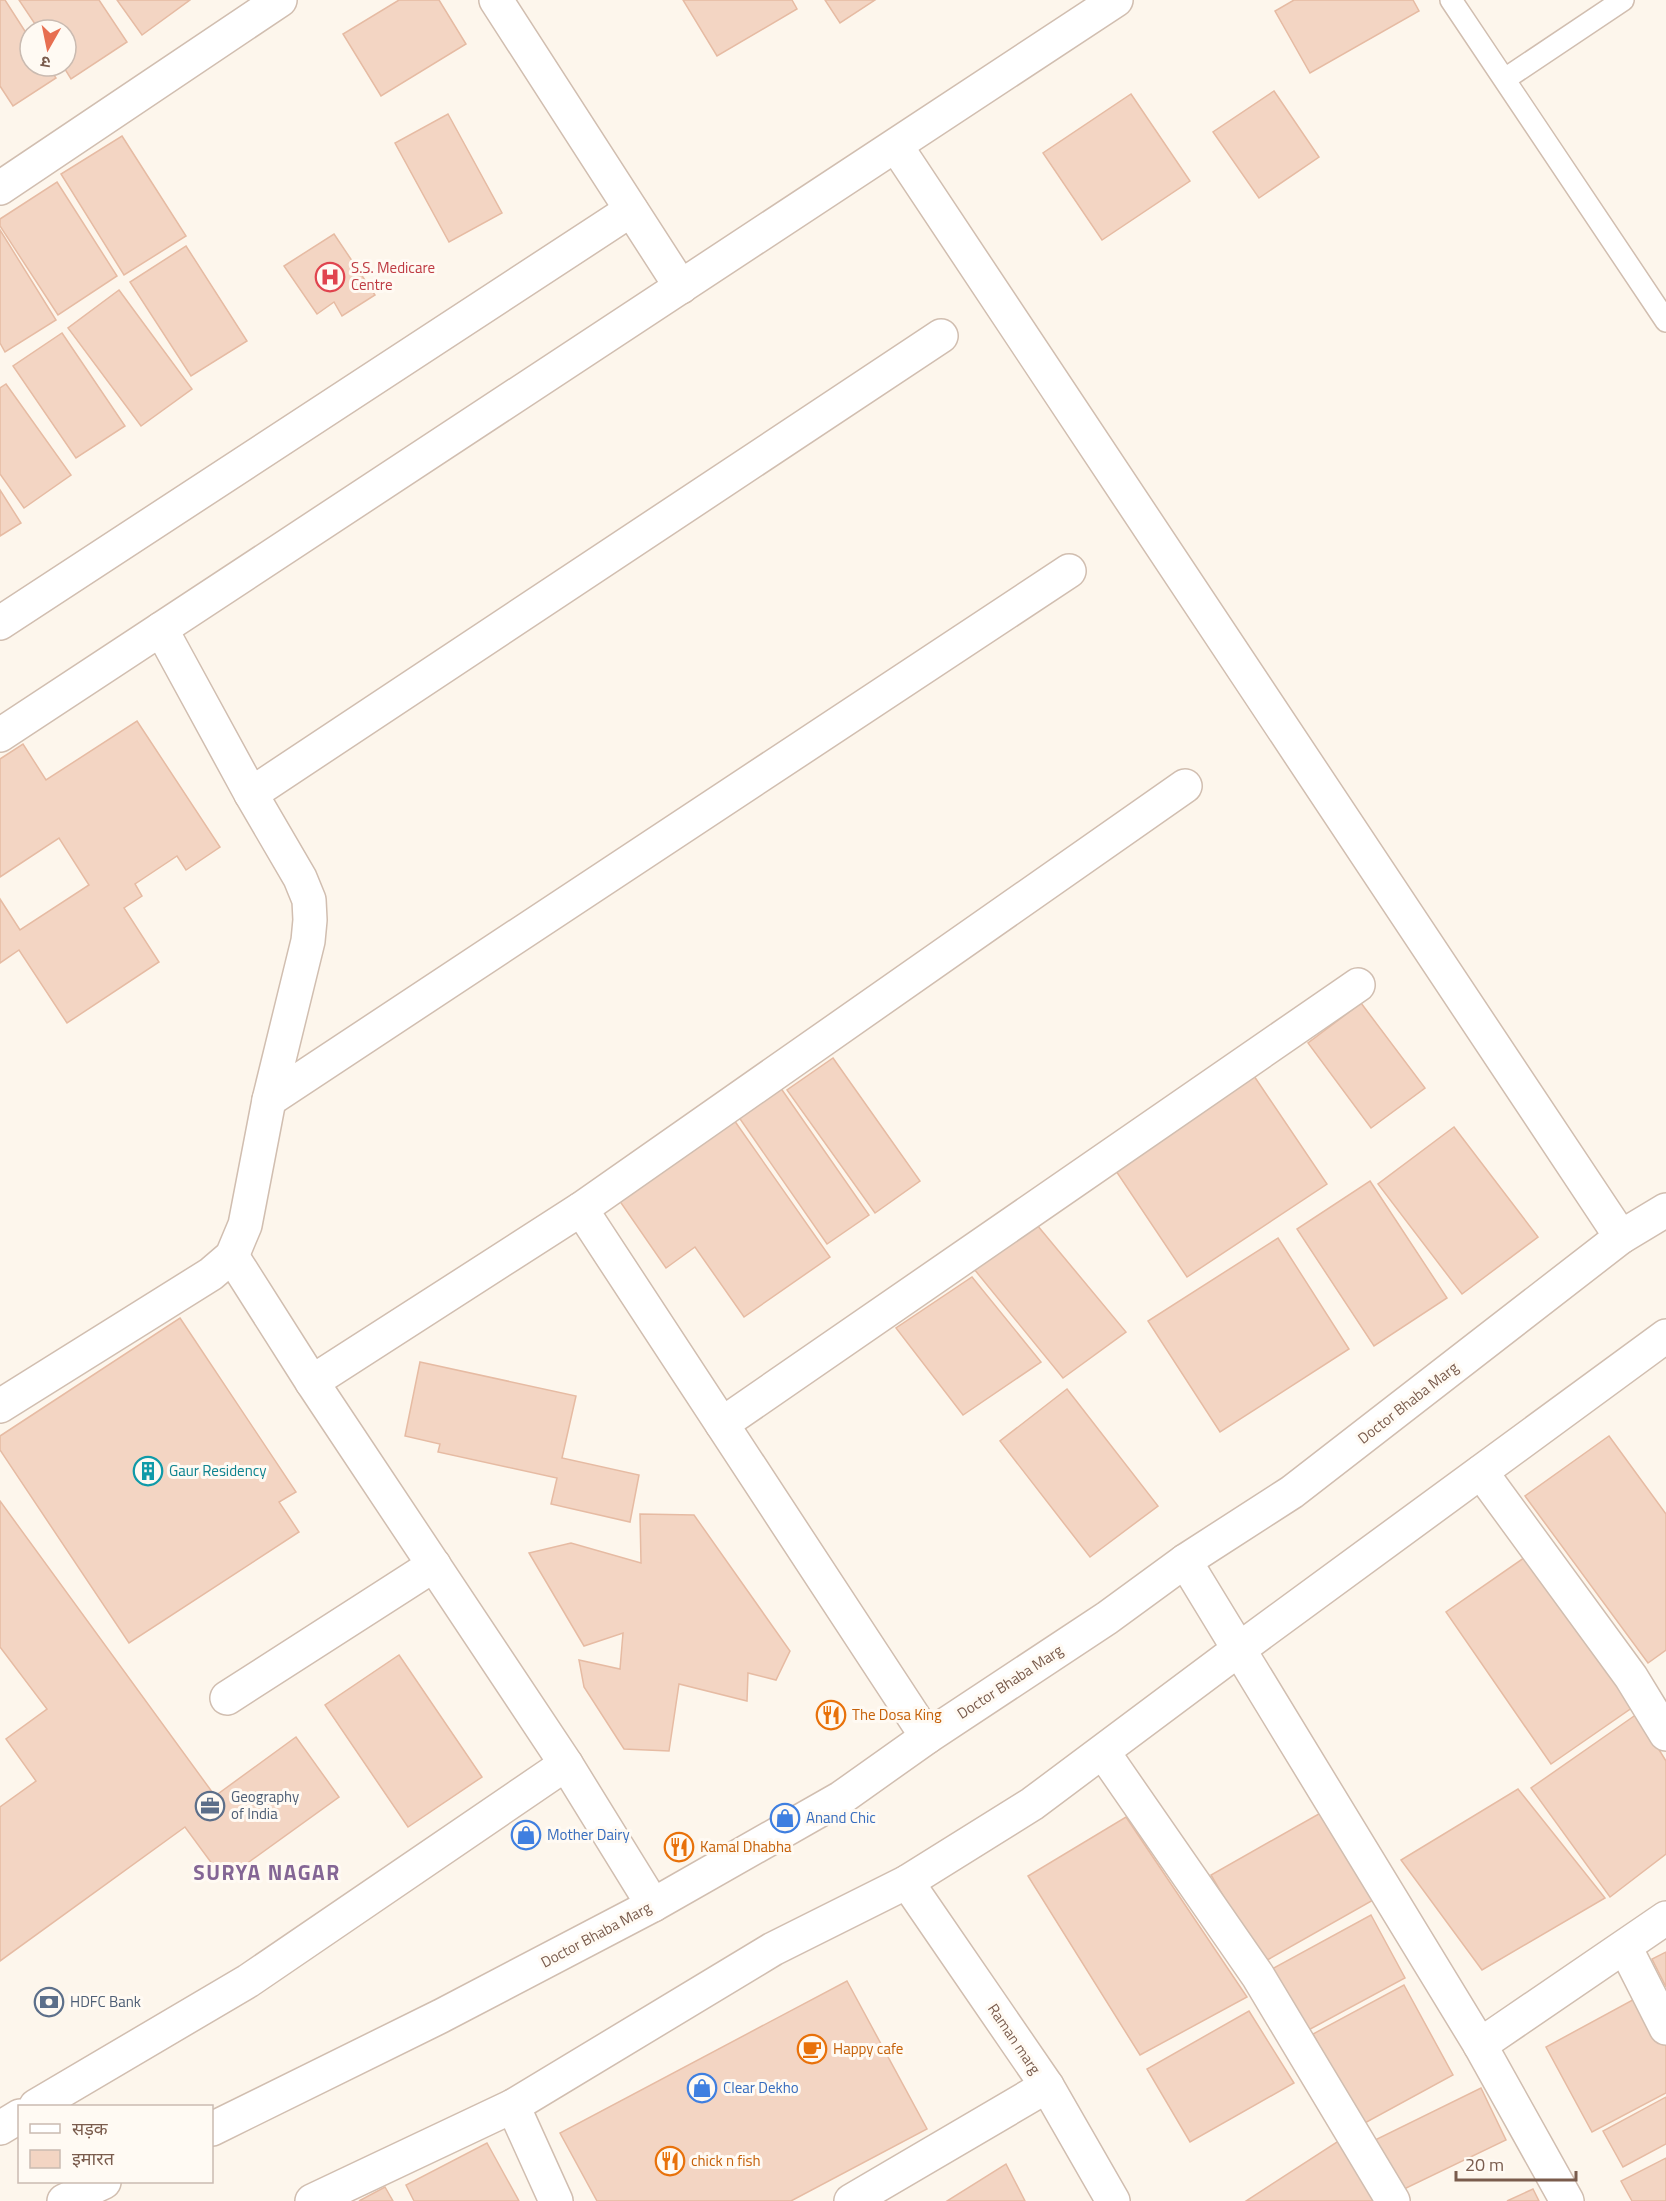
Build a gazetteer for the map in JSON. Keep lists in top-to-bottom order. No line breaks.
{"streets":{"street":["Doctor Bhaba Marg","Raman marg"]},"districts":["SURYA NAGAR"],"places":{"hospital":["S.S. Medicare Centre"],"building":["Gaur Residency"],"restaurant":["The Dosa King","Kamal Dhabha","chick n fish"],"office":["Geography of India"],"shop":["Anand Chic","Mother Dairy","Clear Dekho"],"bank":["HDFC Bank"],"cafe":["Happy cafe"]},"legend":["सड़क","इमारत"],"scale_bar":"20 m","north":"bottom"}
